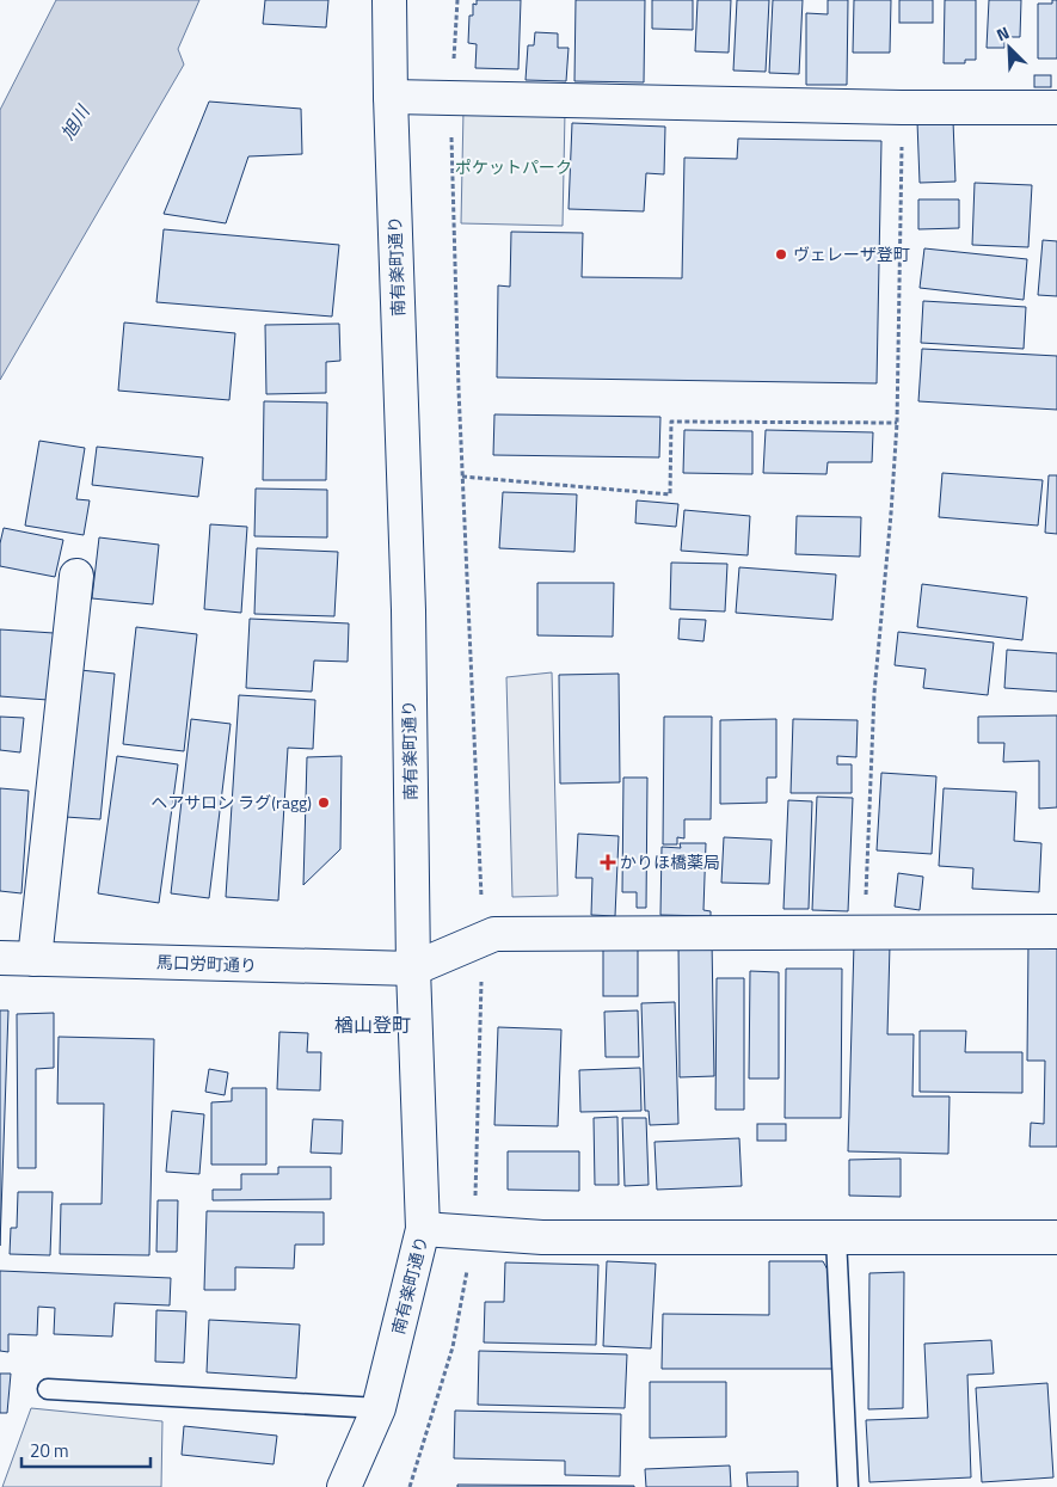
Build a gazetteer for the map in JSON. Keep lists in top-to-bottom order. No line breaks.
{"streets":{"street":["南有楽町通り","馬口労町通り"]},"crossings":[["南有楽町通り","馬口労町通り"]],"districts":["楢山登町"],"water":["旭川"],"parks":["ポケットパーク"],"places":{"other":["ヴェレーザ登町","ヘアサロン ラグ(ragg)"],"health":["かりほ橋薬局"]},"scale_bar":"20 m","north":"top left"}
